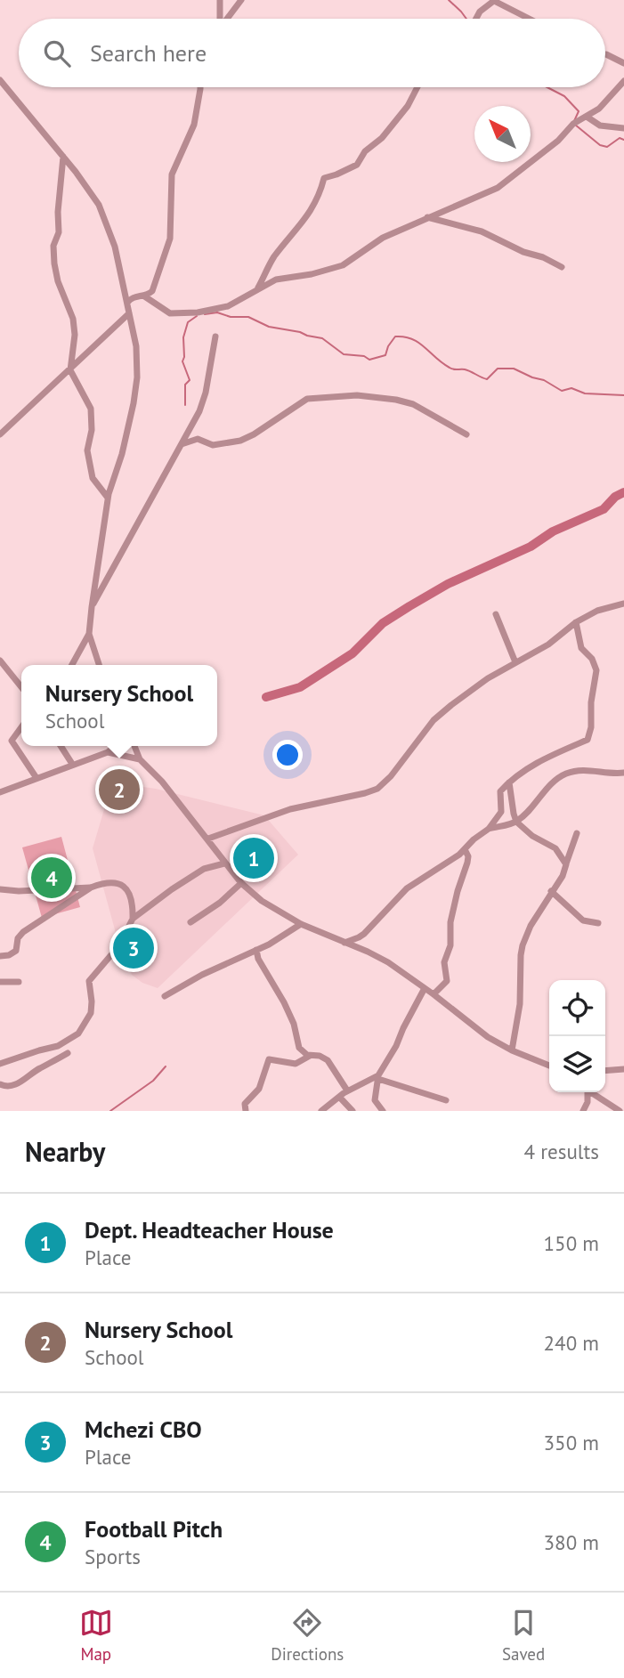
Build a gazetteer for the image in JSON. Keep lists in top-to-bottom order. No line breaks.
{"north":"top left","page":{"search":"Search here","popup":["Nursery School","School"],"pins":["2","1","4","3"],"heading":["Nearby","4 results"],"list":[{"mark":"1","name":"Dept. Headteacher House","note":"Place","value":"150 m"},{"mark":"2","name":"Nursery School","note":"School","value":"240 m"},{"mark":"3","name":"Mchezi CBO","note":"Place","value":"350 m"},{"mark":"4","name":"Football Pitch","note":"Sports","value":"380 m"}],"nav":["Map","Directions","Saved"]}}
